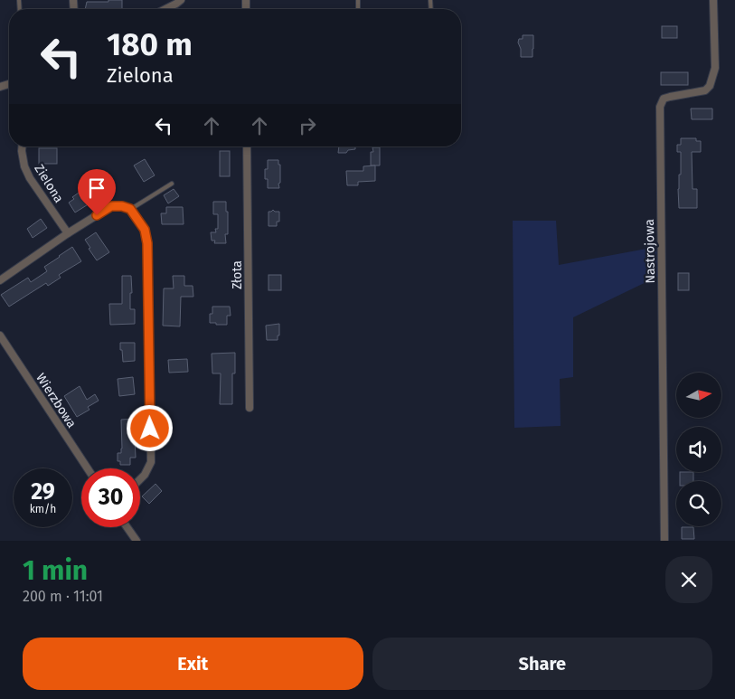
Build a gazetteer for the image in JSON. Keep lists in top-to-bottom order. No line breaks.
{"streets":{"street":["Zielona","Nastrojowa","Złota","Wierzbowa"]},"north":"right","page":{"turn":["180 m","Zielona"],"speed":"29 km/h","limit":"30","heading":["1 min","200 m · 11:01"],"buttons":["Exit","Share"]}}
